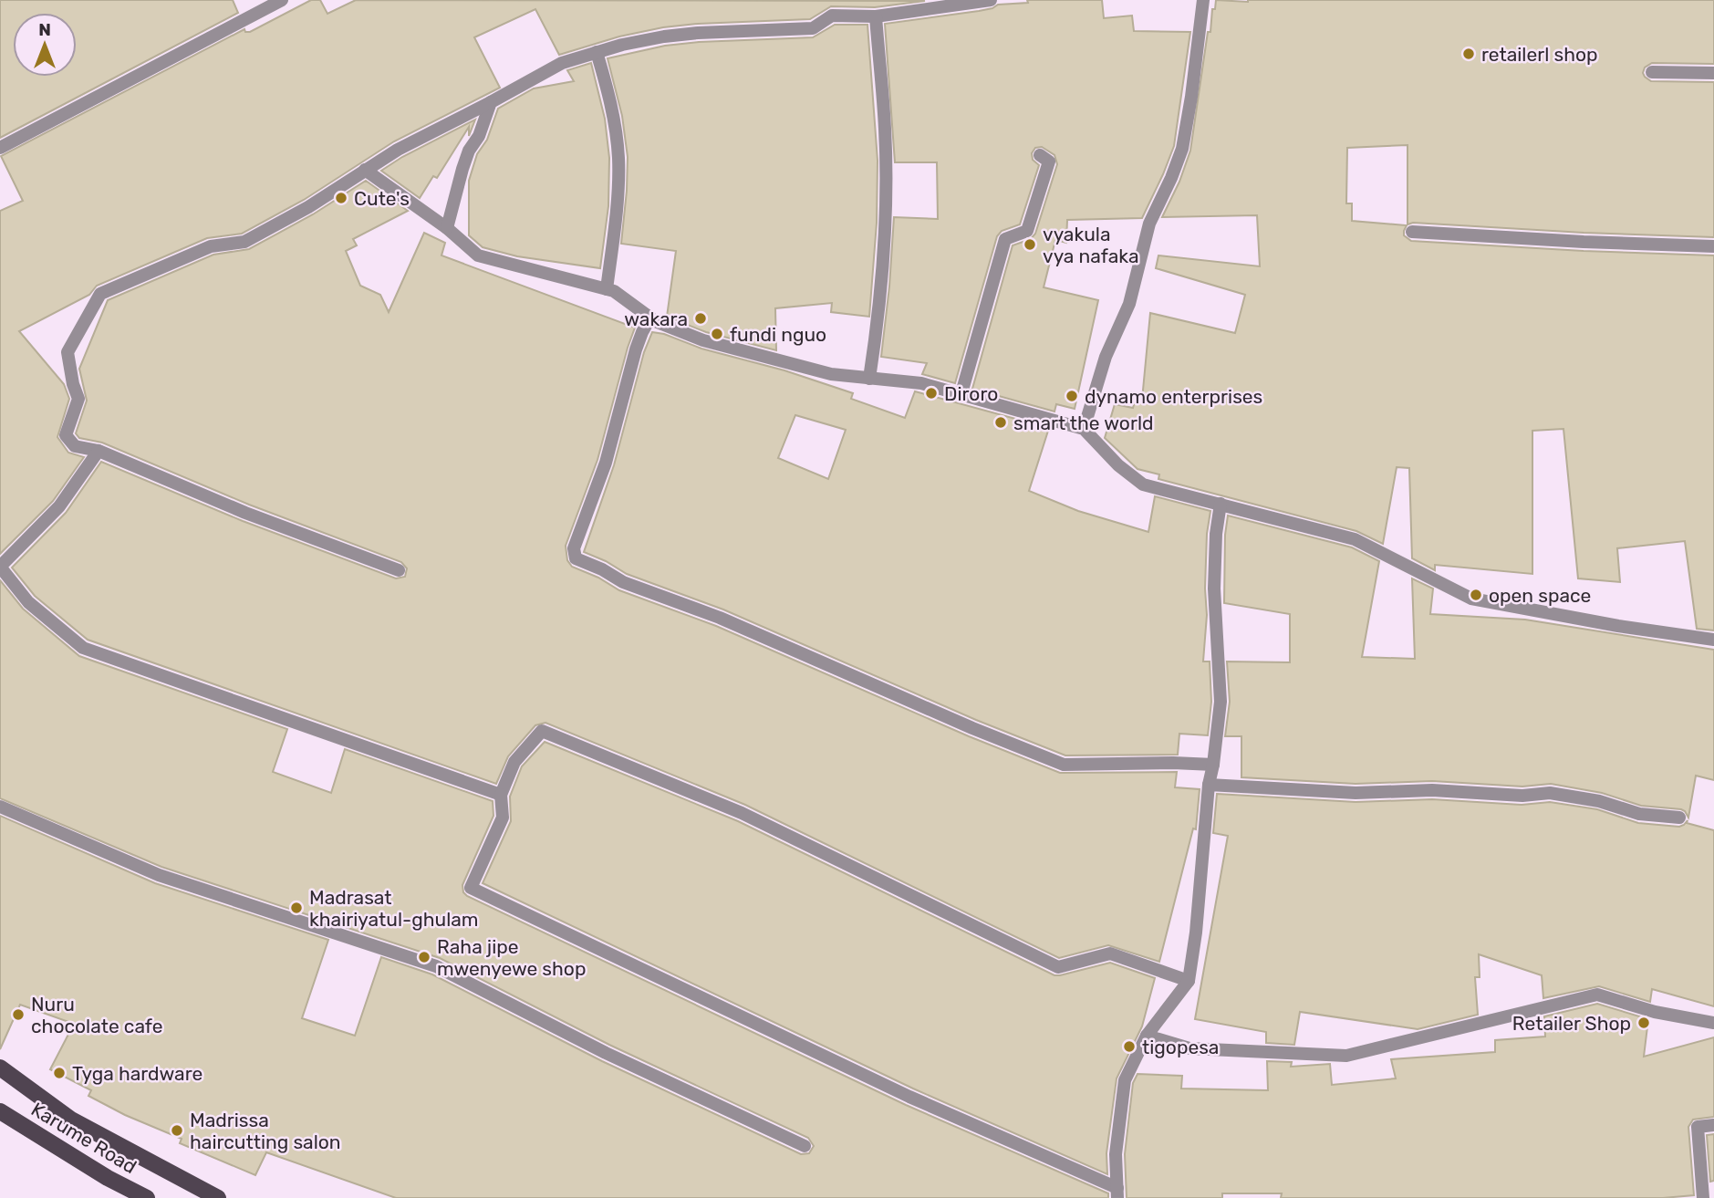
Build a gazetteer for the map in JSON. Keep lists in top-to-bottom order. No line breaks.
{"streets":{"main road":["Karume Road"]},"places":["retailerl shop","Cute's","vyakula vya nafaka","wakara","fundi nguo","Diroro","dynamo enterprises","smart the world","open space","Madrasat khairiyatul-ghulam","Raha jipe mwenyewe shop","Nuru chocolate cafe","Retailer Shop","tigopesa","Tyga hardware","Madrissa haircutting salon"],"north":"top"}
